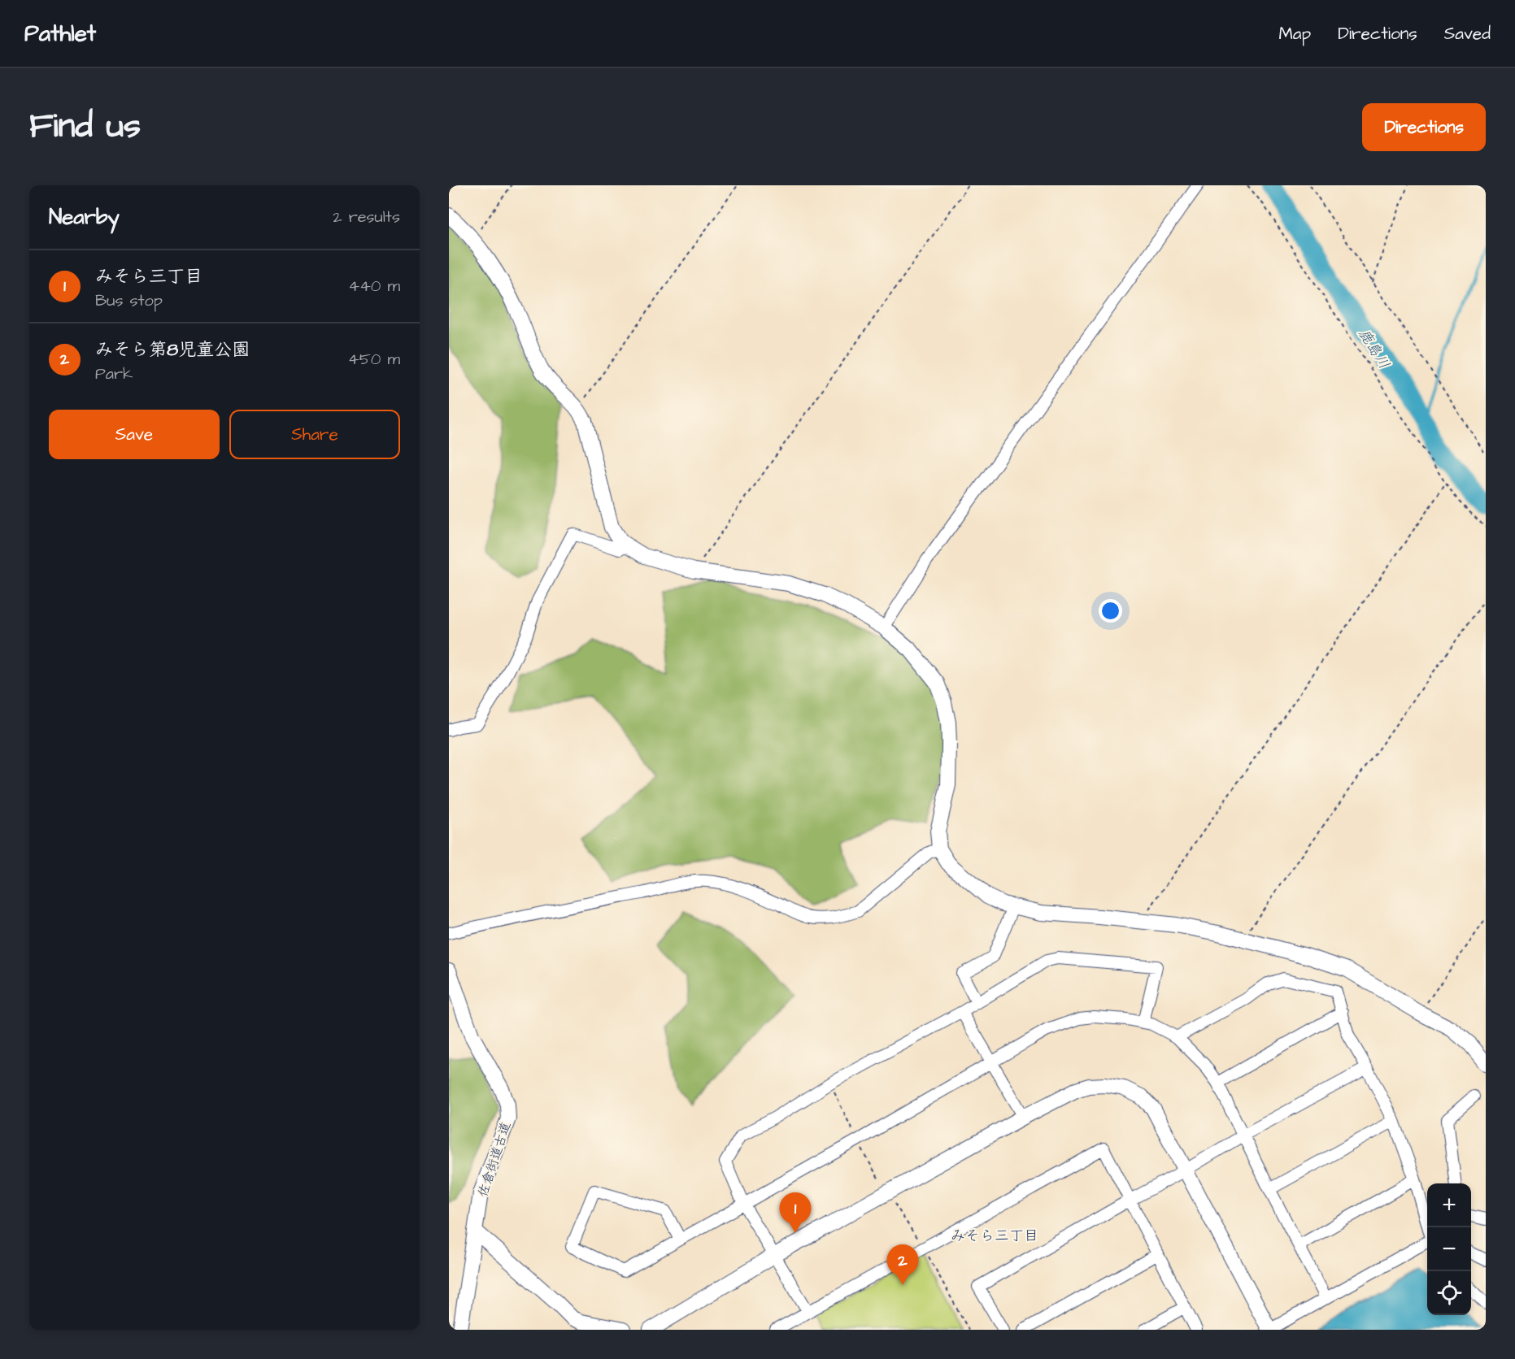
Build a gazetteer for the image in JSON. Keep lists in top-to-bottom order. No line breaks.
{"streets":{"street":["佐倉街道古道"]},"districts":["みそら三丁目"],"water":["鹿島川"],"page":{"header":"Pathlet","nav":["Map","Directions","Saved"],"title":"Find us","buttons":["Directions",["Save","Share"]],"heading":["Nearby","2 results"],"list":[{"mark":"1","name":"みそら三丁目","note":"Bus stop","value":"440 m"},{"mark":"2","name":"みそら第8児童公園","note":"Park","value":"450 m"}],"map_buttons":["+","−"],"pins":["1","2"]}}
